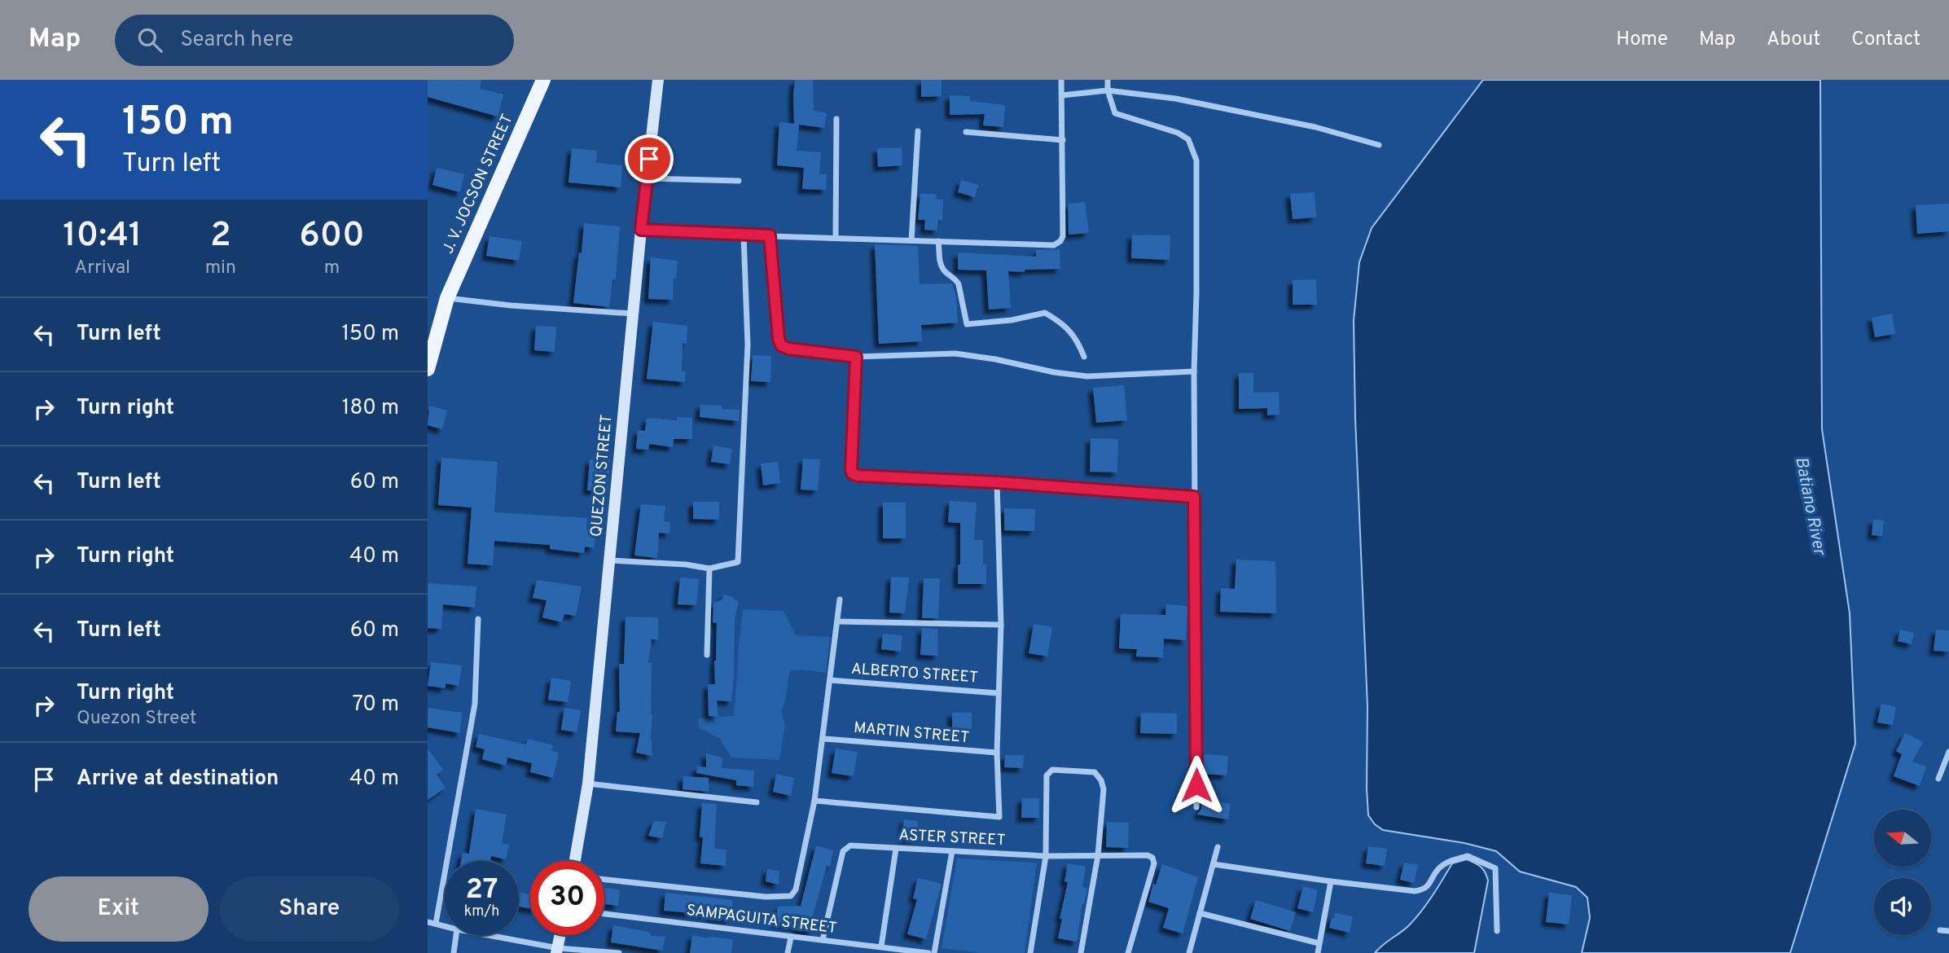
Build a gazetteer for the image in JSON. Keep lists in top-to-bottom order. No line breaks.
{"streets":{"main road":["J. V. JOCSON STREET","QUEZON STREET"],"street":["ALBERTO STREET","MARTIN STREET","ASTER STREET","SAMPAGUITA STREET"]},"crossings":[["ASTER STREET","SAMPAGUITA STREET"]],"water":["Batiano River"],"north":"left","page":{"header":"Map","search":"Search here","nav":["Home","Map","About","Contact"],"turn":["150 m","Turn left"],"eta":["10:41","Arrival","2","min","600","m"],"list":[{"name":"Turn left","value":"150 m"},{"name":"Turn right","value":"180 m"},{"name":"Turn left","value":"60 m"},{"name":"Turn right","value":"40 m"},{"name":"Turn left","value":"60 m"},{"name":"Turn right","note":"Quezon Street","value":"70 m"},{"name":"Arrive at destination","value":"40 m"}],"speed":"27 km/h","limit":"30","buttons":["Exit","Share"]}}
